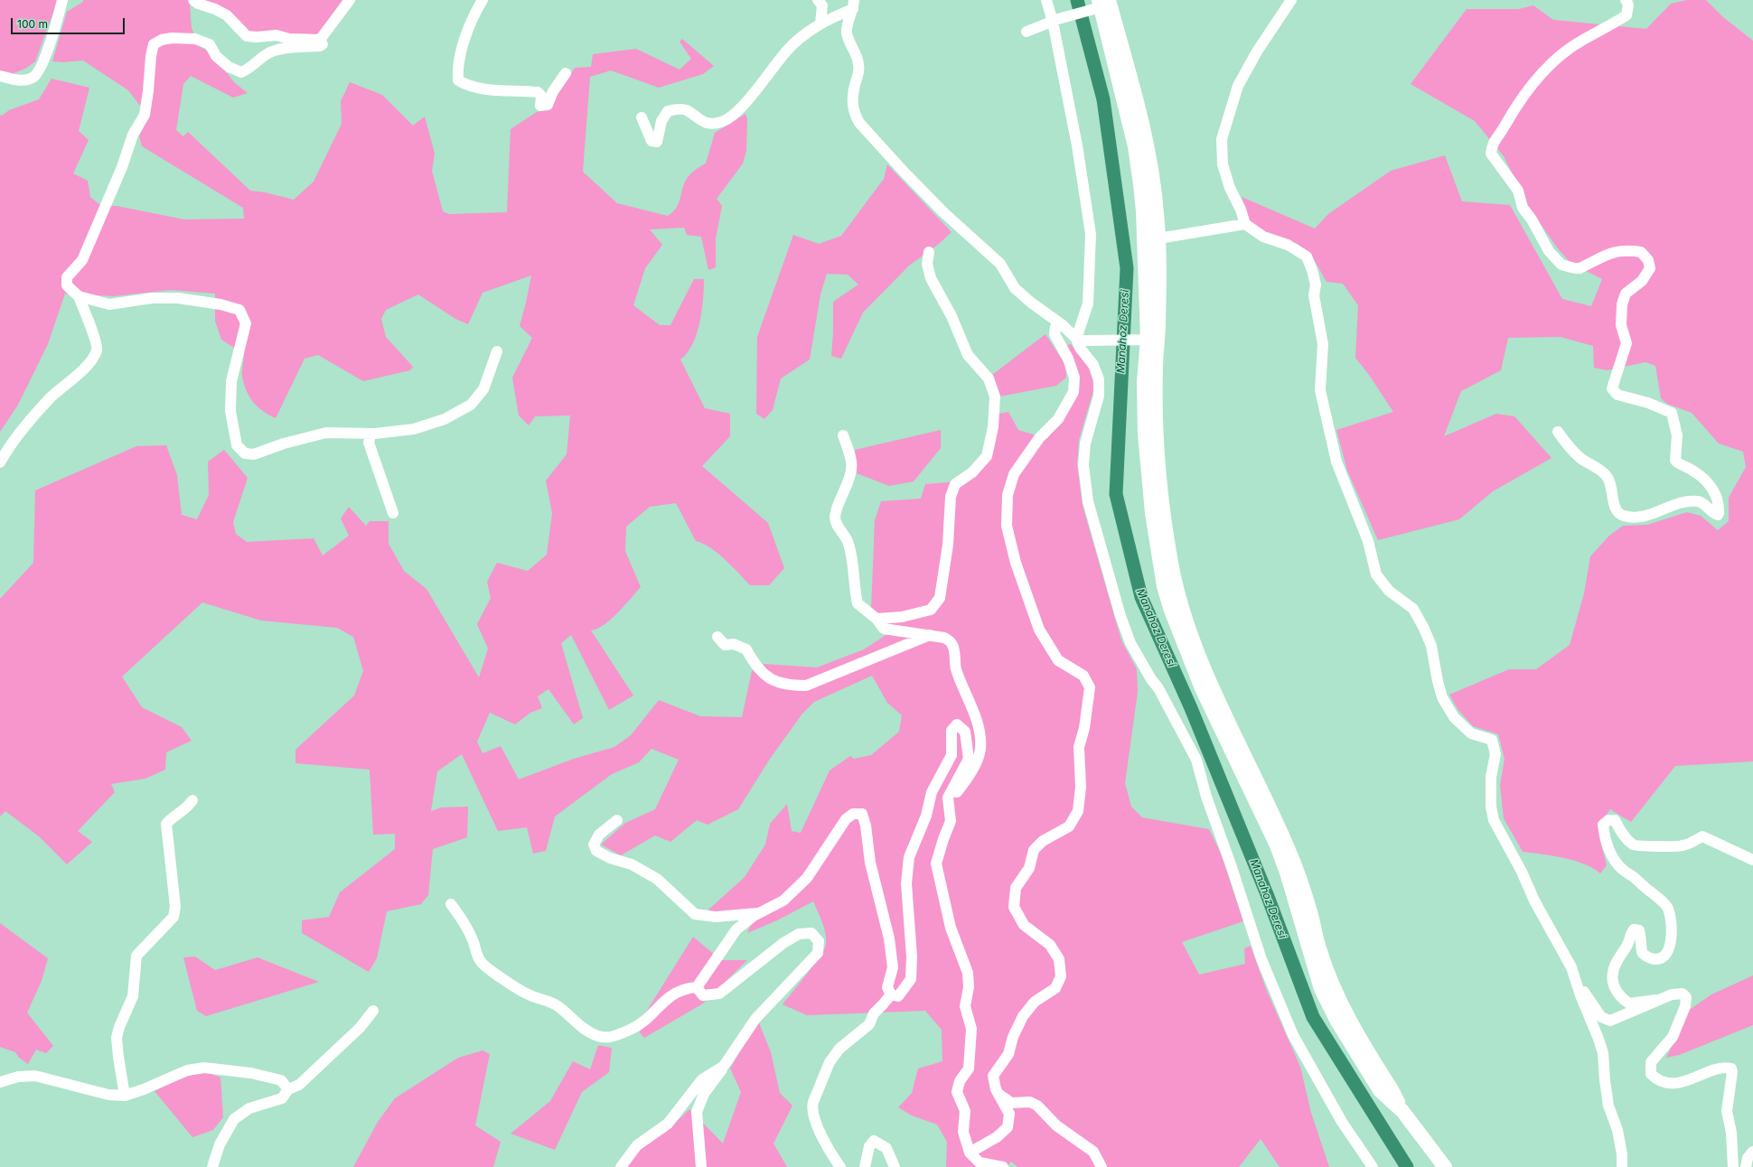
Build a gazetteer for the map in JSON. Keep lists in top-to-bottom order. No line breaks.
{"water":["Manahoz Deresi"],"scale_bar":"100 m"}
